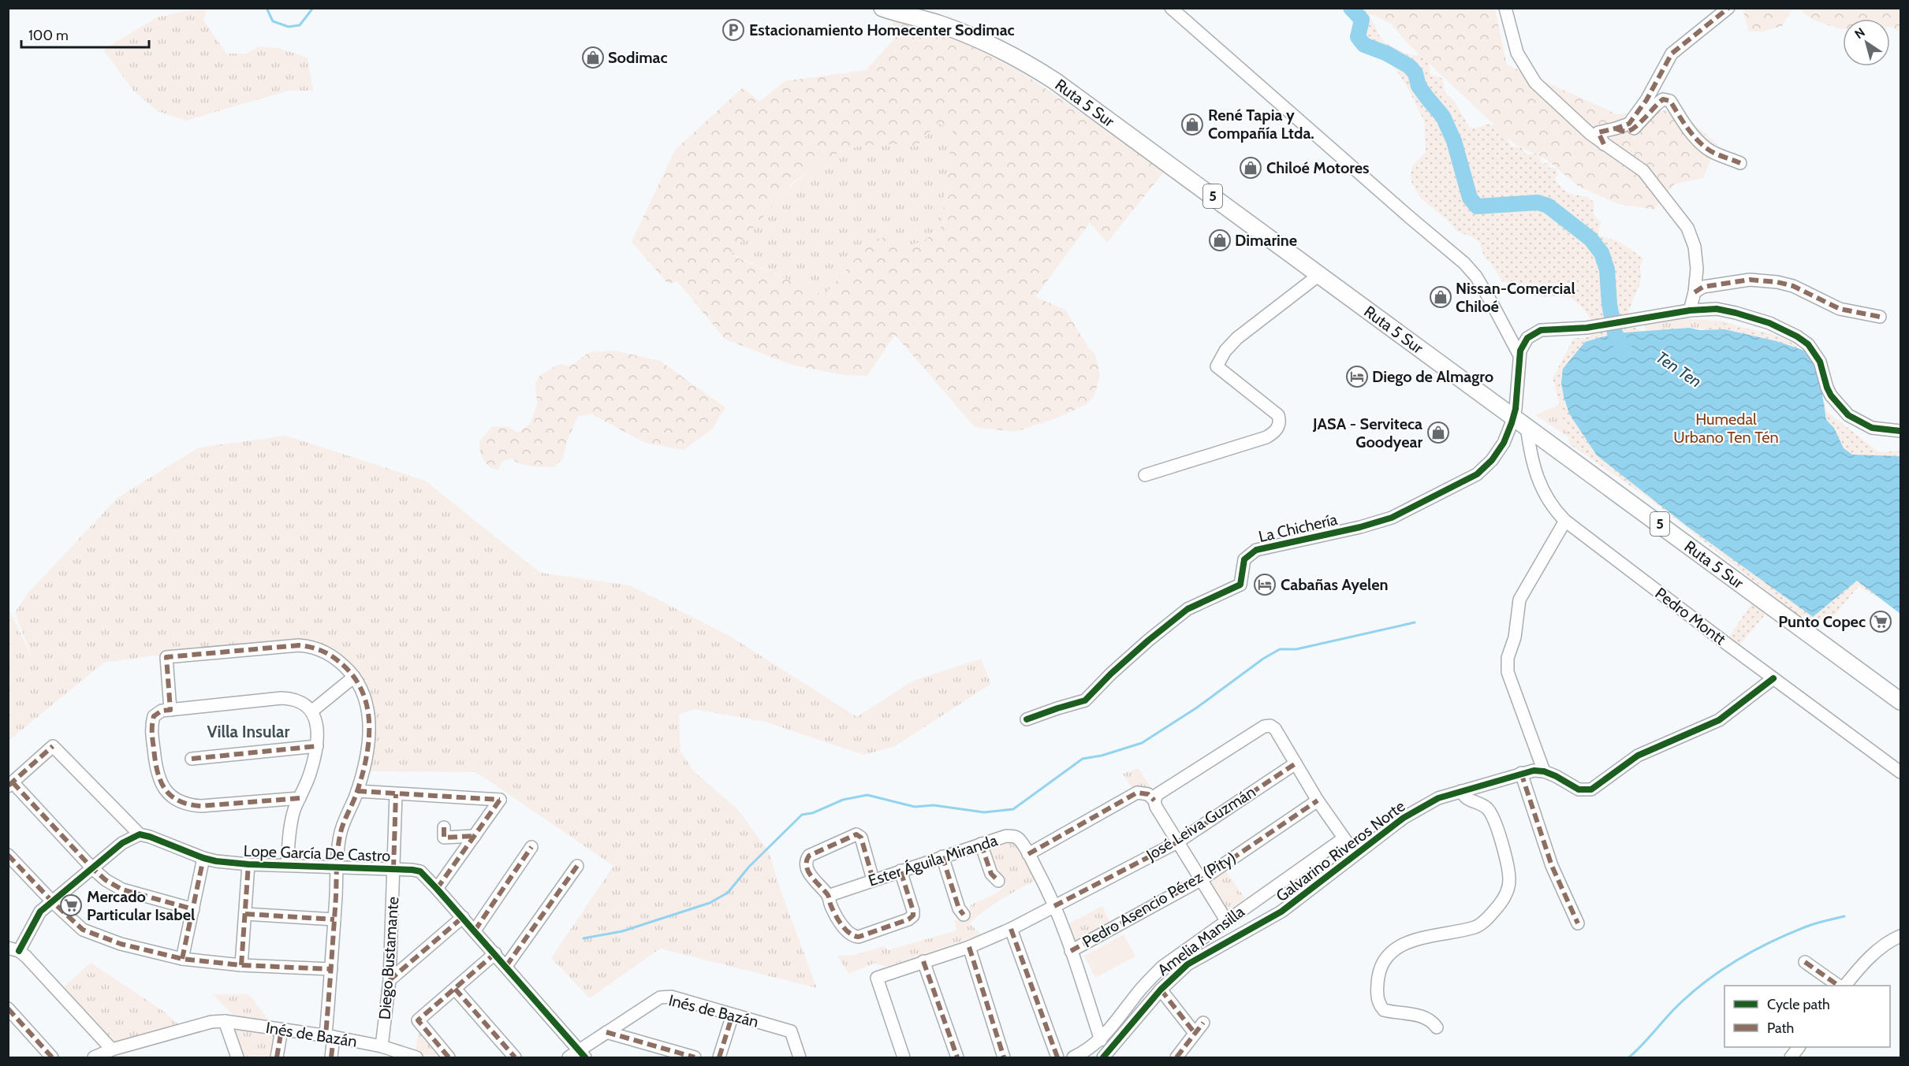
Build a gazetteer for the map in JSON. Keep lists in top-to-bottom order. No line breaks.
{"streets":{"highway":["Ruta 5 Sur","5"],"street":["La Chichería","Pedro Montt","José Leiva Guzmán","Galvarino Riveros Norte","Lope García De Castro","Ester Águila Miranda","Pedro Asencio Pérez (Pity)","Amelia Mansilla","Diego Bustamante","Inés de Bazán"]},"crossings":[["Ruta 5 Sur","La Chichería"],["Ruta 5 Sur","Pedro Montt"],["La Chichería","Pedro Montt"],["José Leiva Guzmán","Ester Águila Miranda"],["Lope García De Castro","Diego Bustamante"],["Lope García De Castro","Inés de Bazán"],["Ester Águila Miranda","Pedro Asencio Pérez (Pity)"],["Ester Águila Miranda","Amelia Mansilla"],["Diego Bustamante","Inés de Bazán"]],"districts":["Villa Insular"],"water":["Ten Ten"],"parks":["Humedal Urbano Ten Tén"],"places":{"parking":["Estacionamiento Homecenter Sodimac"],"shop":["Sodimac","René Tapia y Compañía Ltda.","Chiloé Motores","Dimarine","Nissan-Comercial Chiloé","JASA - Serviteca Goodyear"],"hotel":["Diego de Almagro","Cabañas Ayelen"],"supermarket":["Punto Copec","Mercado Particular Isabel"]},"legend":["Cycle path","Path"],"scale_bar":"100 m","north":"top left"}
